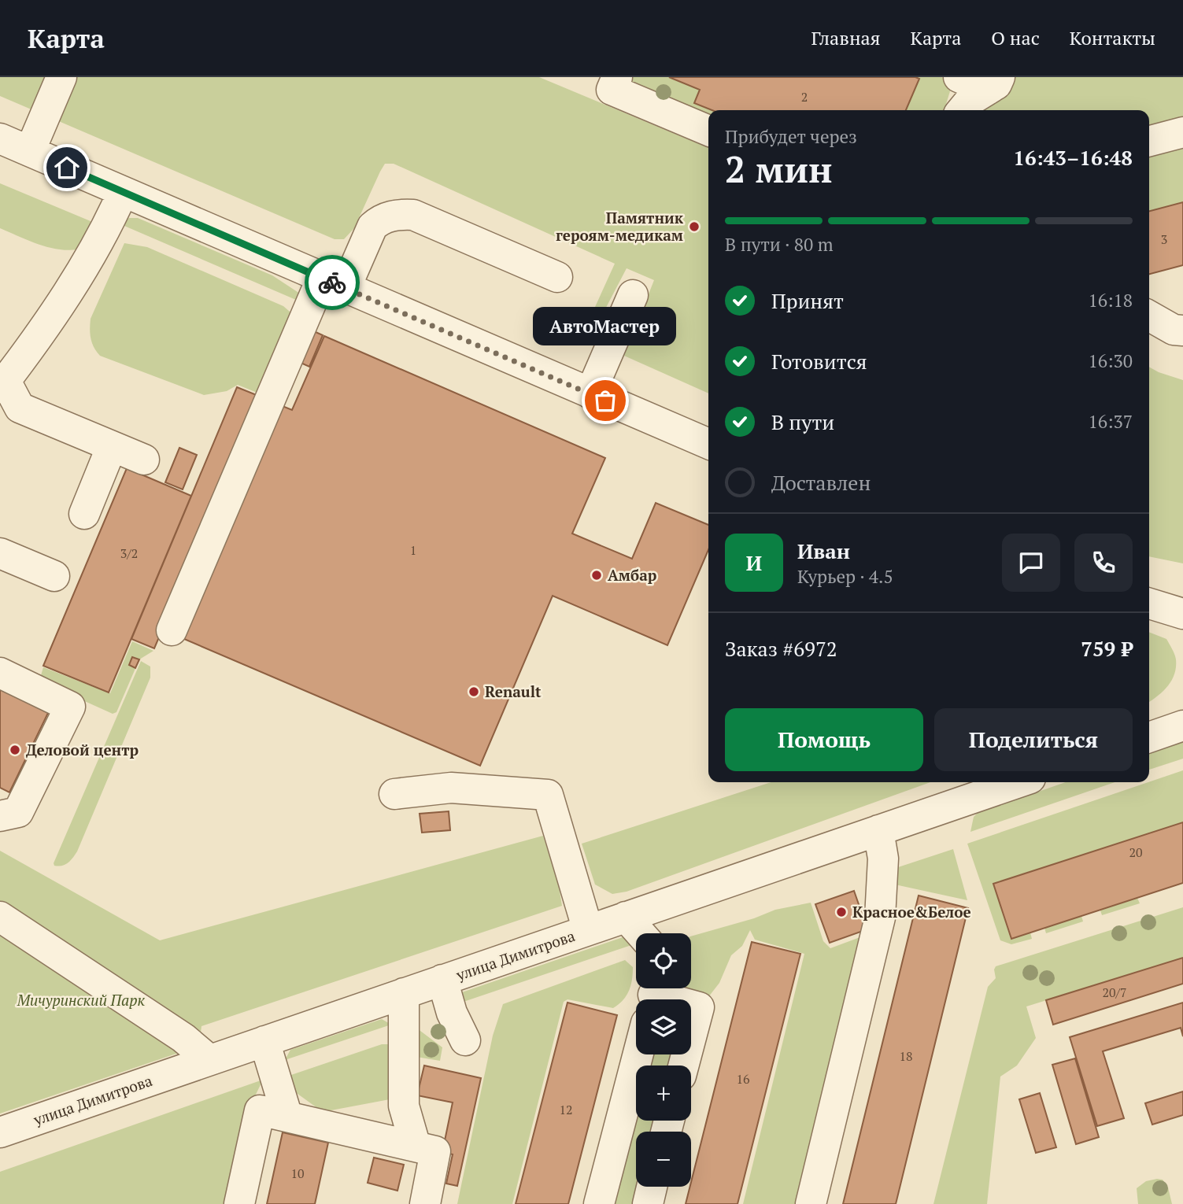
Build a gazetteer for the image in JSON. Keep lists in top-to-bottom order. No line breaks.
{"streets":{"street":["улица Димитрова"]},"parks":["Мичуринский Парк"],"places":["Памятник героям-медикам","АвтоМастер","Амбар","Renault","Деловой центр","Красное&Белое"],"house_numbers":["2","3","1","3/2","20","20/7","18","16","12","10"],"page":{"header":"Карта","nav":["Главная","Карта","О нас","Контакты"],"heading":["2 мин","Прибудет через","16:43–16:48"],"panel":["Иван","Курьер · 4.5","Заказ #6972","759 ₽"],"bar":"В пути · 80 m","list":[["Принят","16:18"],["Готовится","16:30"],["В пути","16:37"],"Доставлен"],"bubble":"АвтоМастер","round":"И","buttons":["Помощь","Поделиться"],"map_buttons":["+","−"]}}
